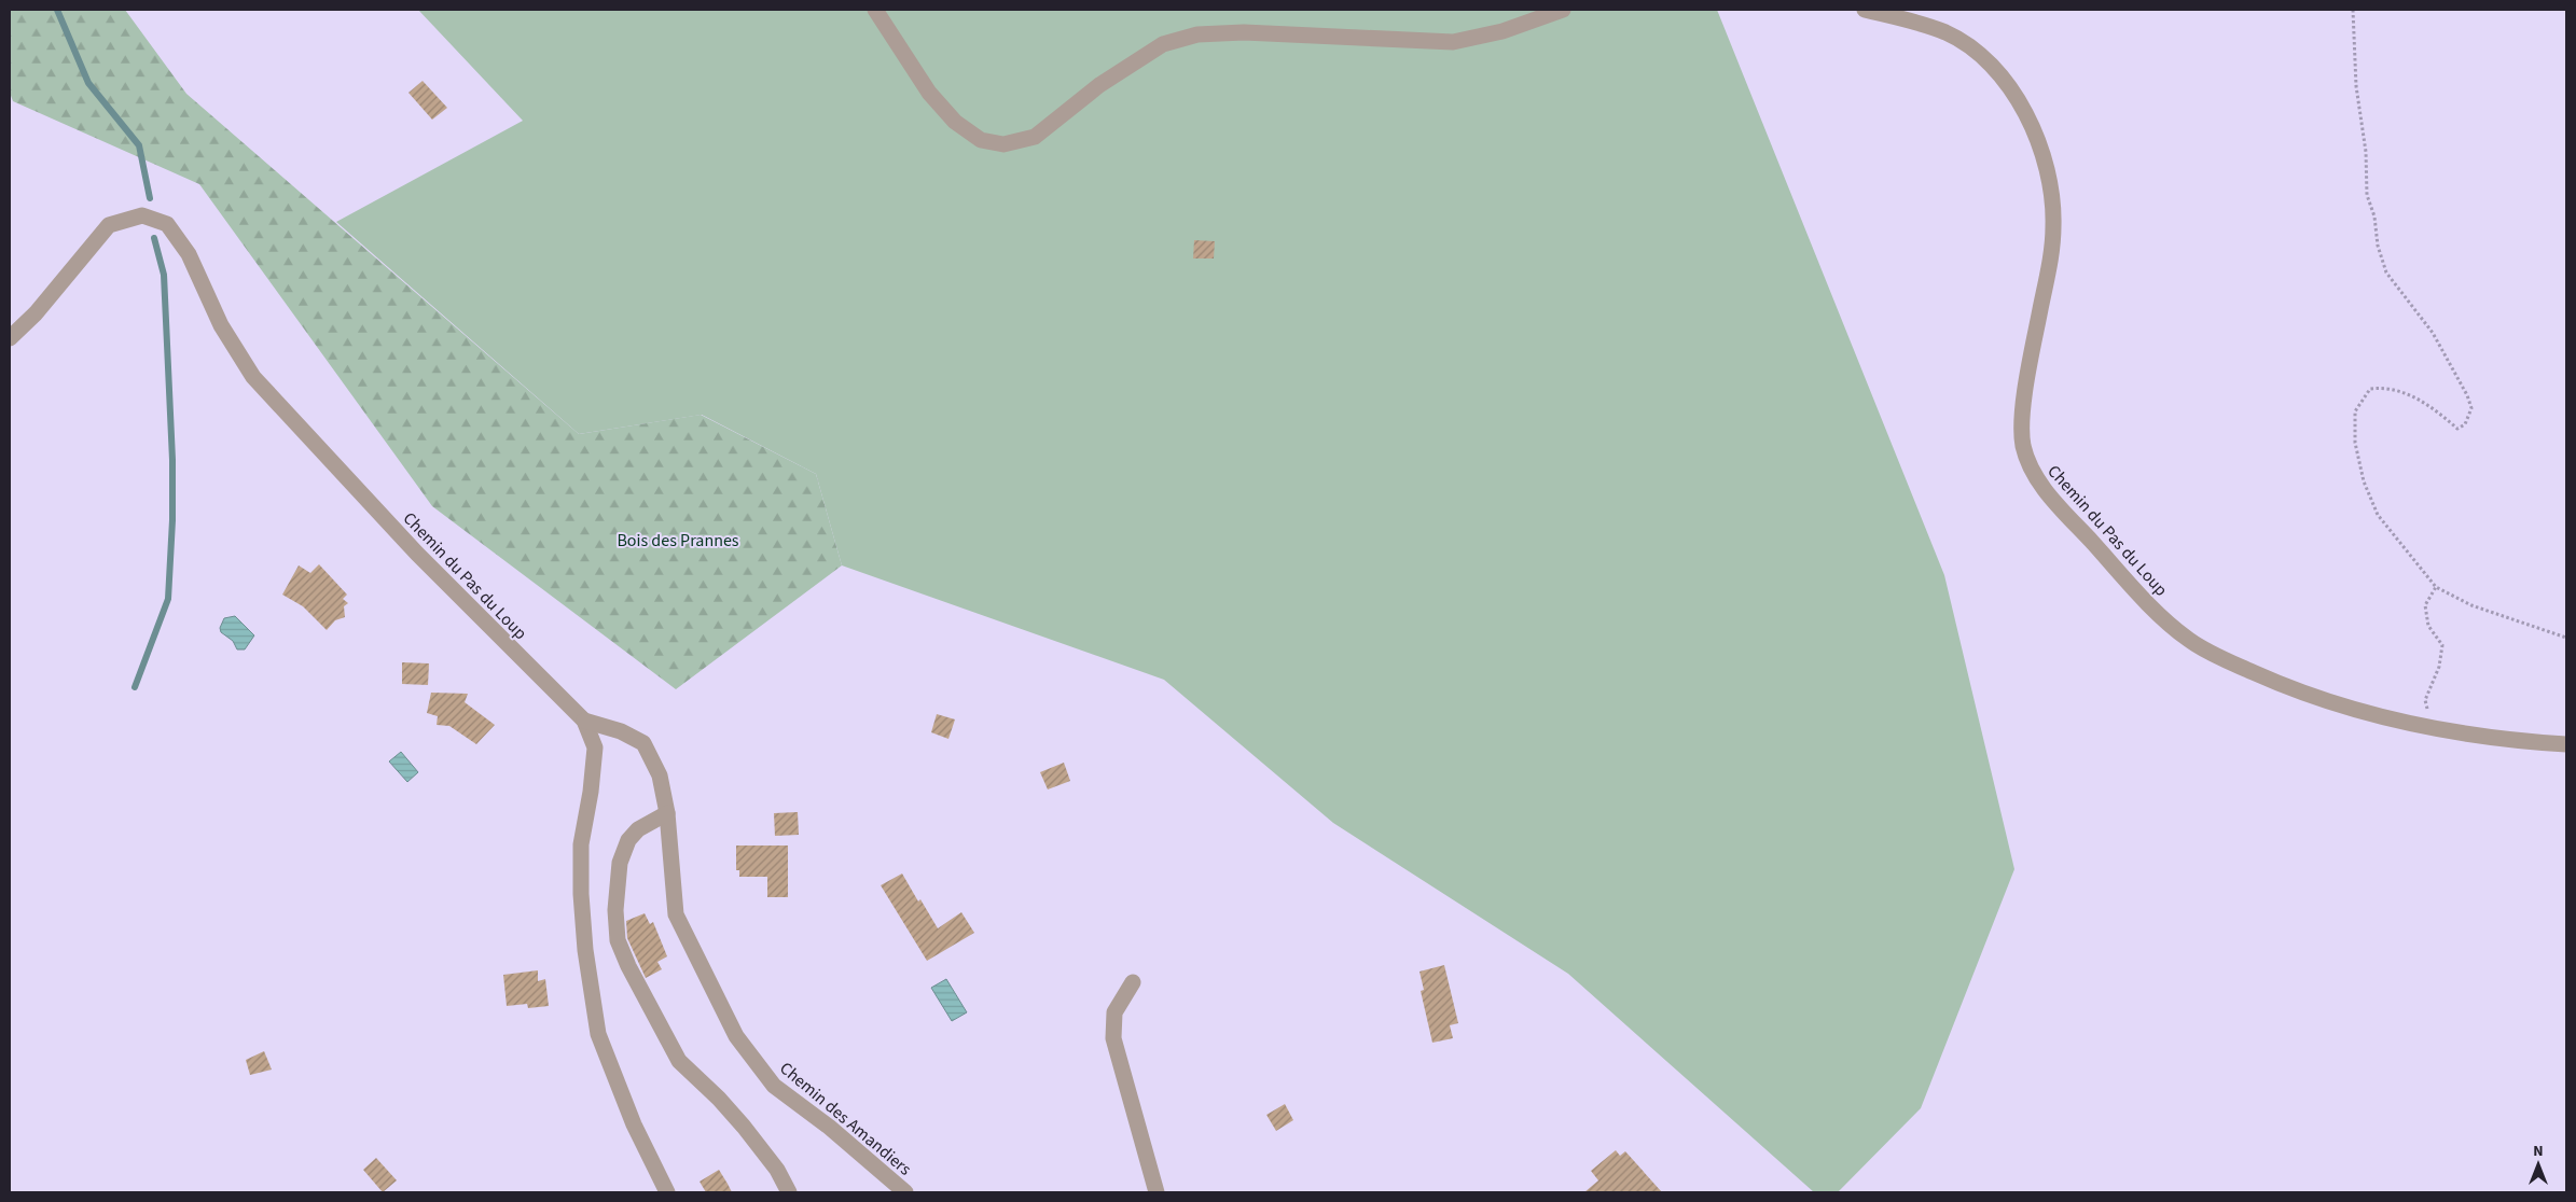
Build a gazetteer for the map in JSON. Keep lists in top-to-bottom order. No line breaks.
{"streets":{"street":["Chemin du Pas du Loup","Chemin des Amandiers"]},"crossings":[["Chemin du Pas du Loup","Chemin des Amandiers"]],"parks":["Bois des Prannes"],"north":"top"}
